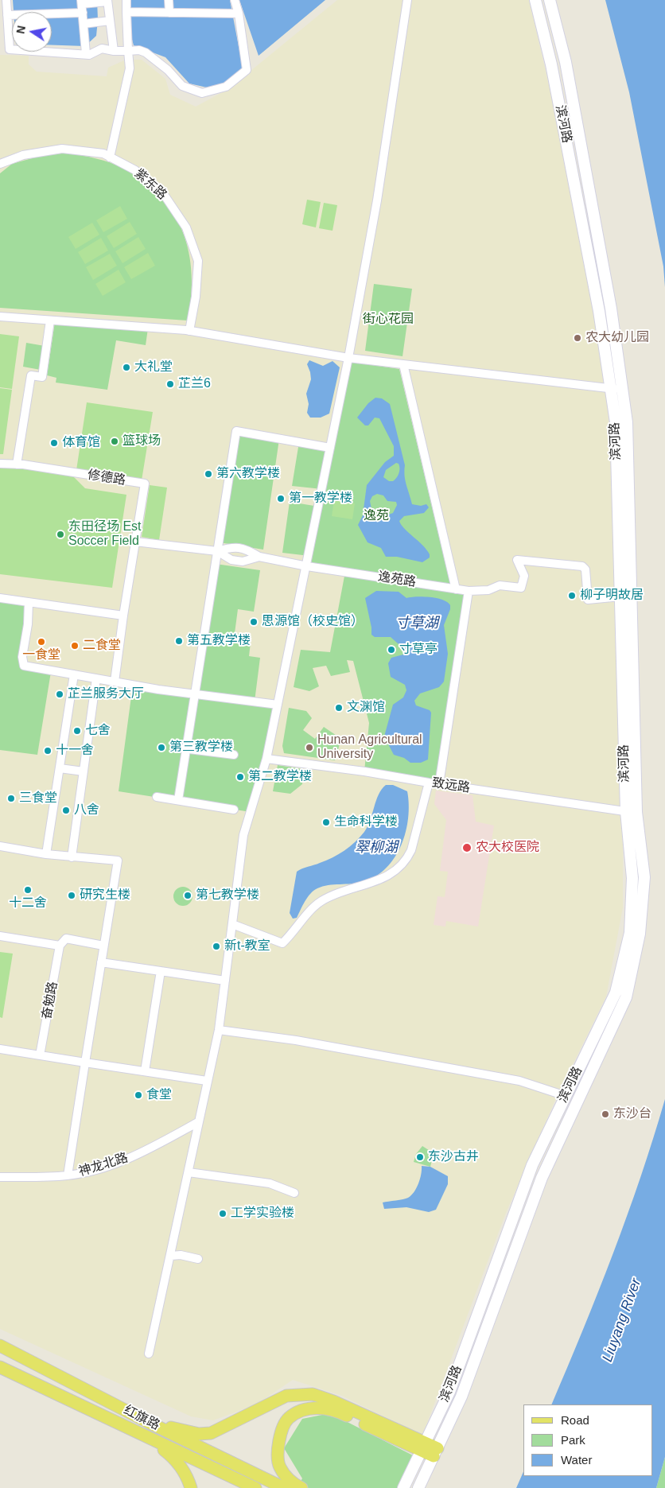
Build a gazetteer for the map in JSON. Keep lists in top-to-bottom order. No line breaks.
{"streets":{"main road":["滨河路","红旗路"],"street":["紫东路","修德路","逸苑路","致远路","奋勉路","神龙北路"]},"crossings":[["滨河路","逸苑路"],["滨河路","致远路"],["修德路","逸苑路"]],"water":["寸草湖","翠柳湖","Liuyang River"],"parks":["街心花园","逸苑"],"places":["农大幼儿园","大礼堂","芷兰6","篮球场","体育馆","第六教学楼","第一教学楼","东田径场 Est Soccer Field","柳子明故居","思源馆（校史馆）","第五教学楼","一食堂","二食堂","寸草亭","芷兰服务大厅","文渊馆","七舍","第三教学楼","Hunan Agricultural University","十一舍","第二教学楼","三食堂","八舍","生命科学楼","农大校医院","十二舍","研究生楼","第七教学楼","新t-教室","食堂","东沙台","东沙古井","工学实验楼"],"legend":["Road","Park","Water"],"north":"left"}
